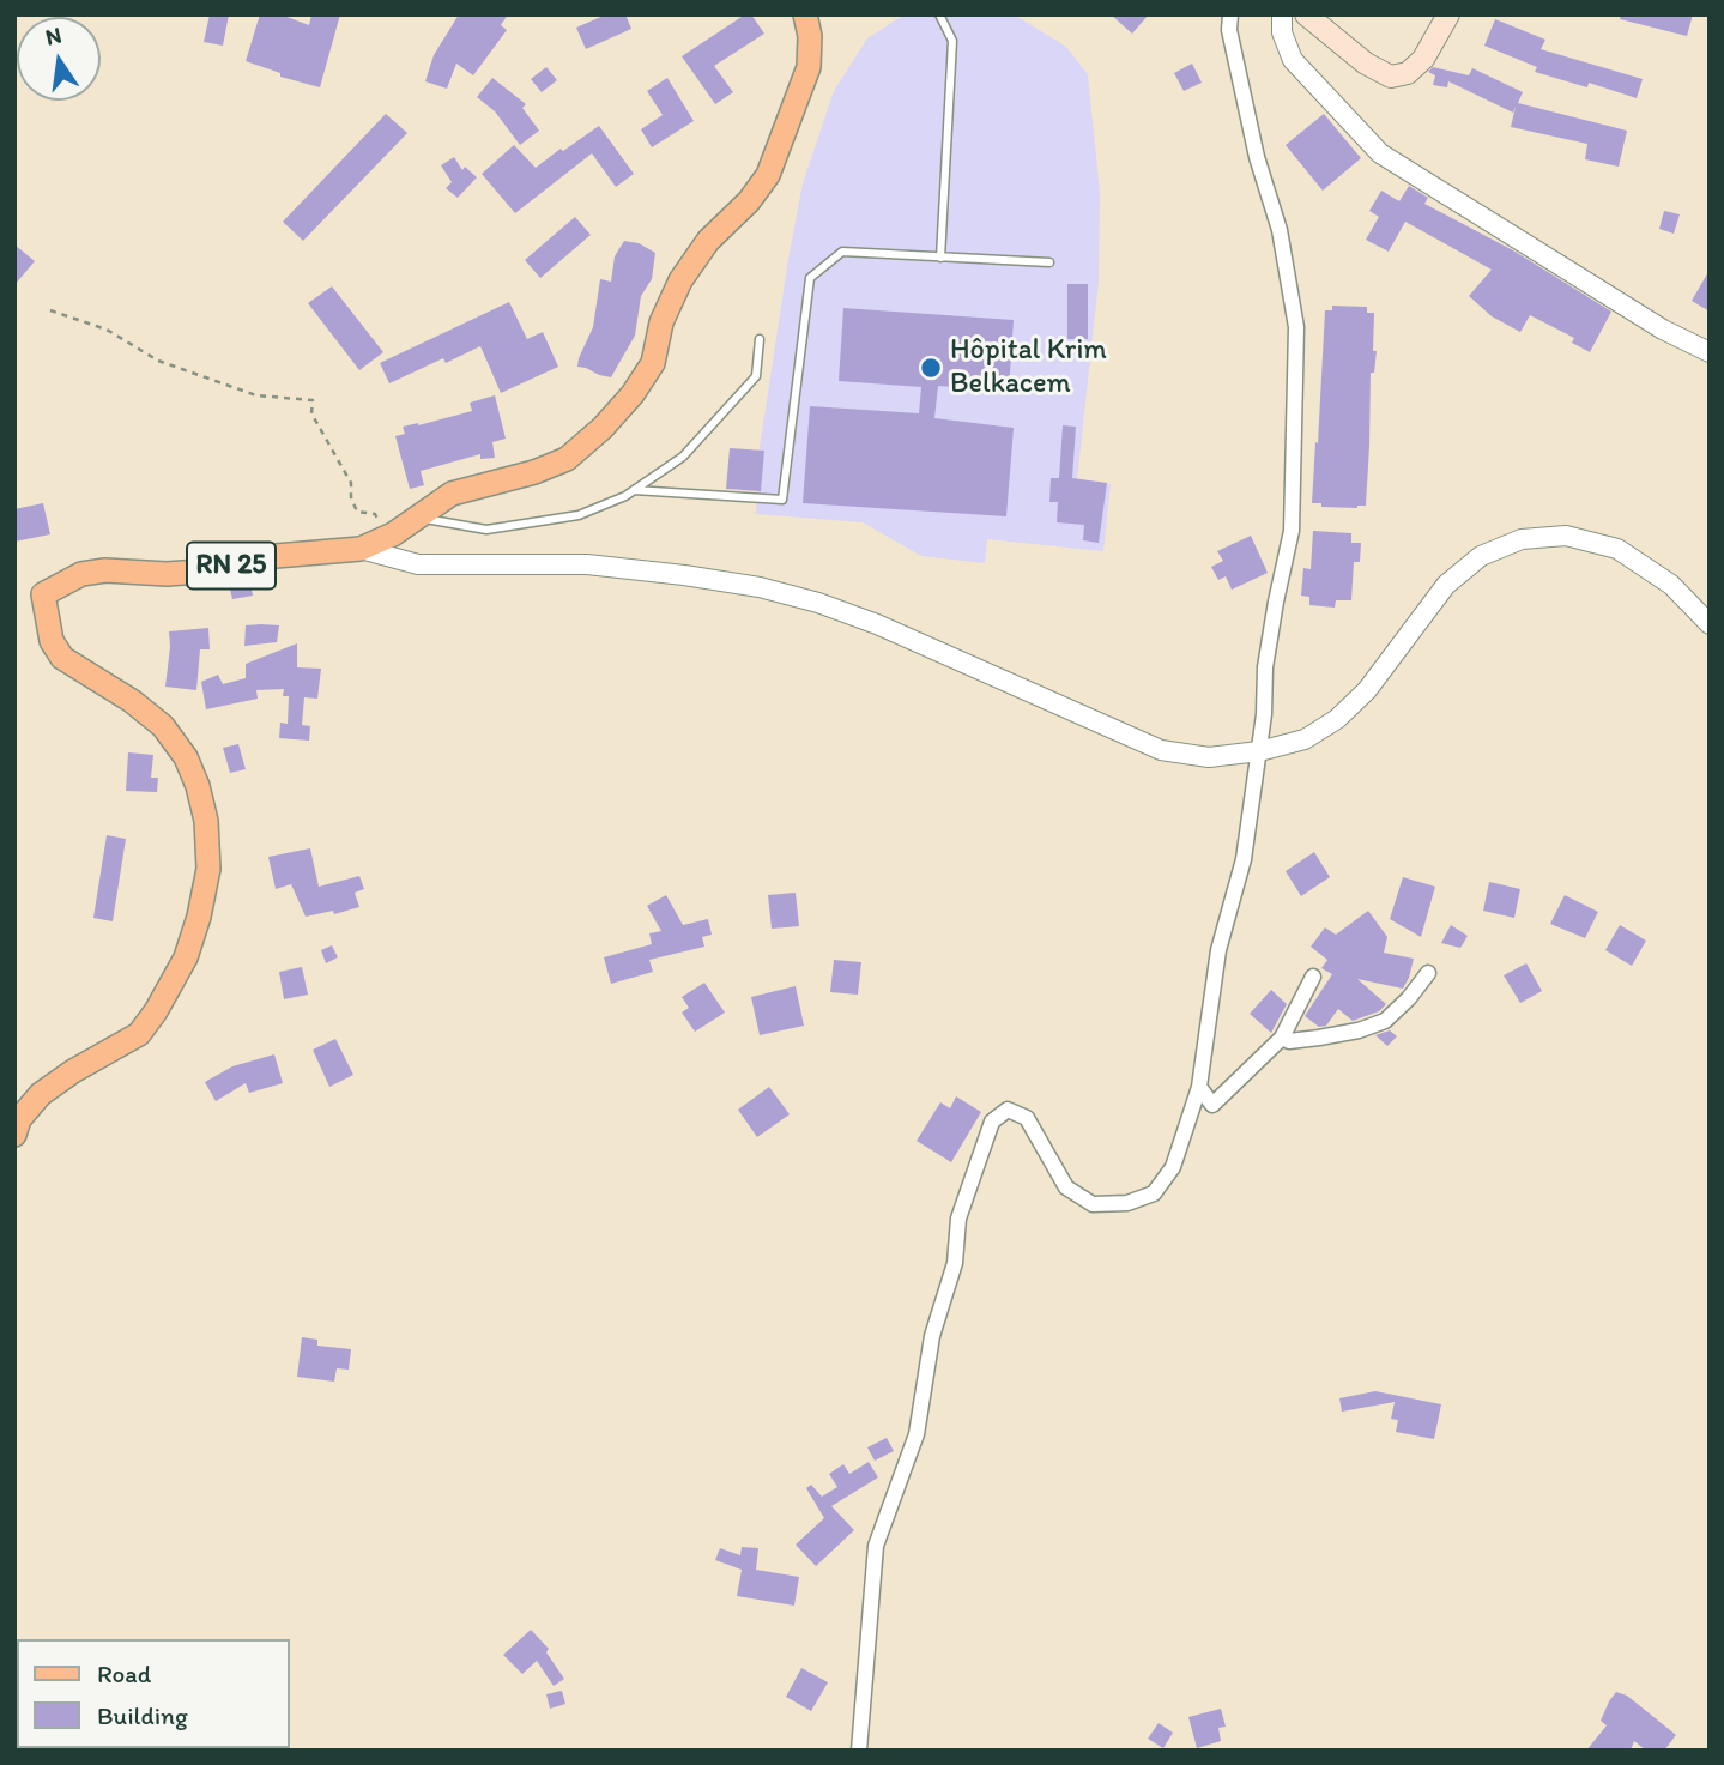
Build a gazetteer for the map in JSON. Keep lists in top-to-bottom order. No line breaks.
{"streets":{"main road":["RN 25"]},"places":["Hôpital Krim Belkacem"],"legend":["Road","Building"],"north":"top"}
